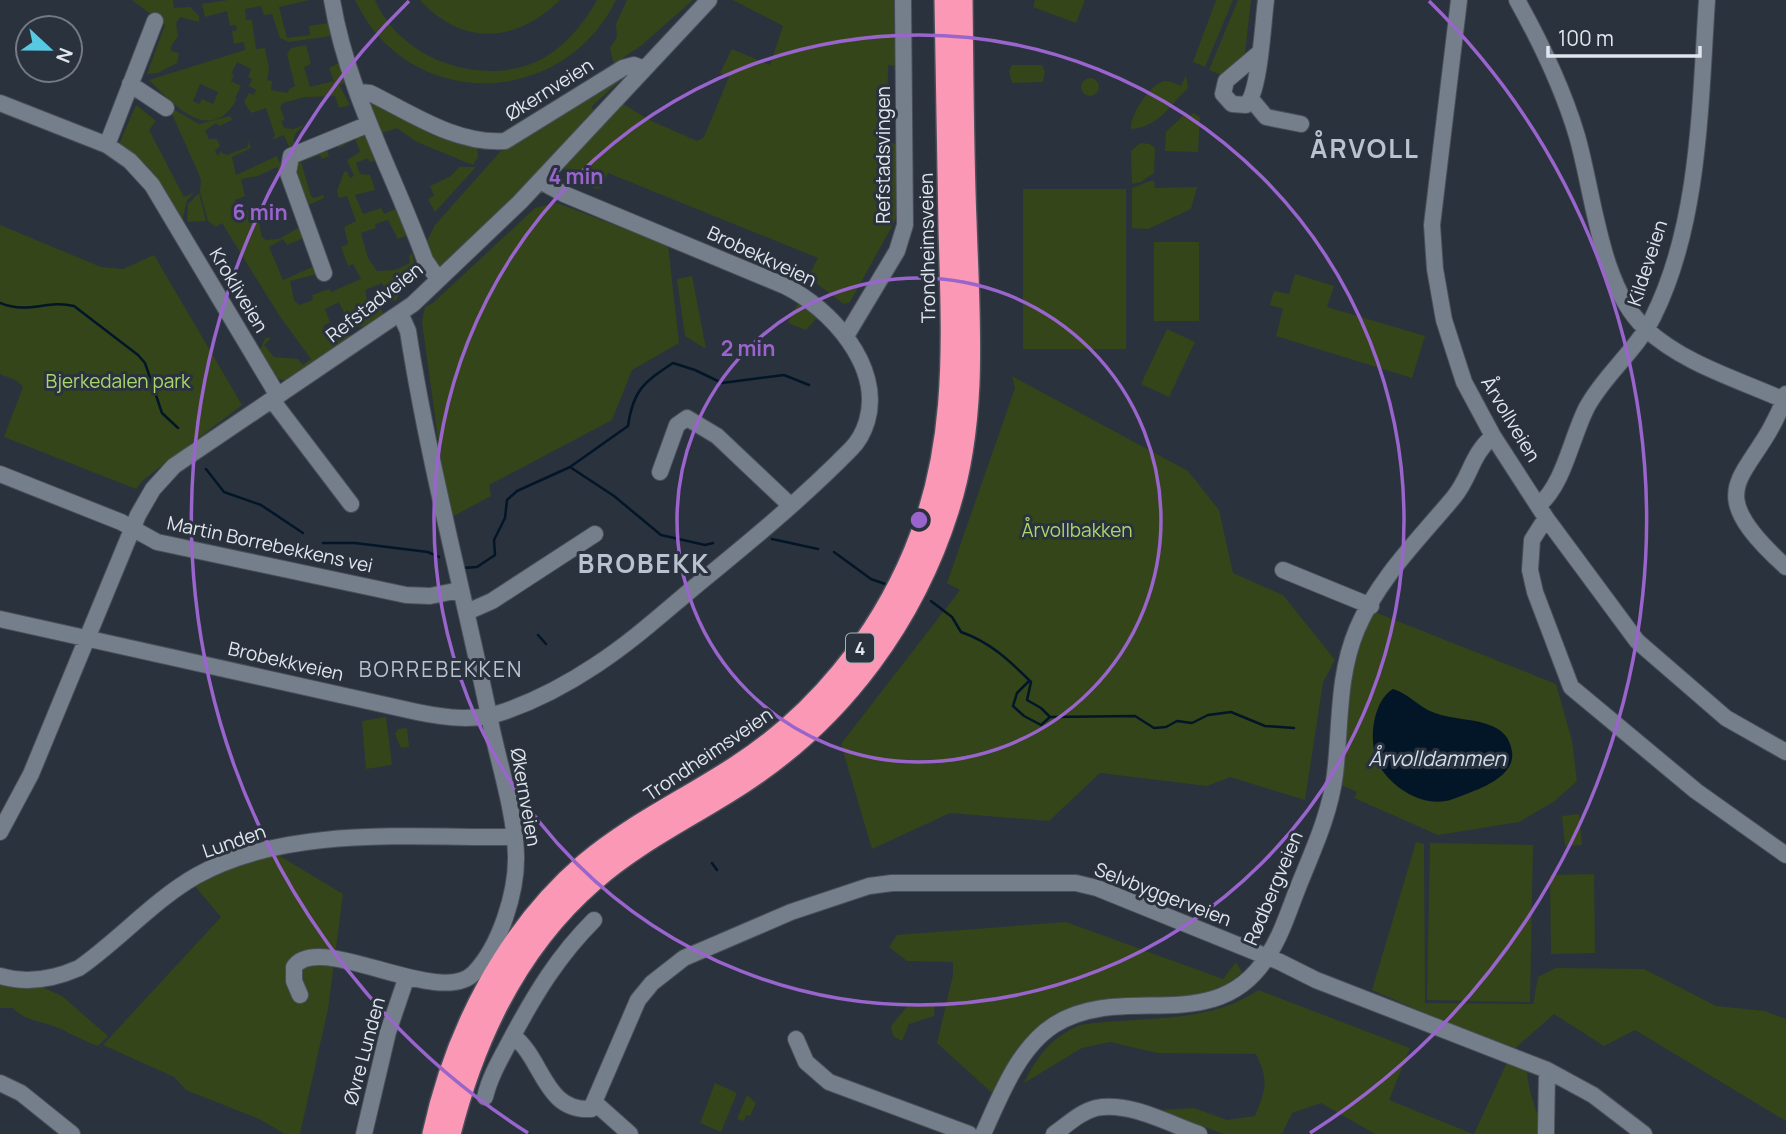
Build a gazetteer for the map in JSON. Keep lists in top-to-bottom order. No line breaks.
{"streets":{"highway":["Trondheimsveien","4"],"street":["Økernveien","Refstadsvingen","Brobekkveien","Kildeveien","Krokliveien","Refstadveien","Årvollveien","Martin Borrebekkens vei","Lunden","Rødbergveien","Selvbyggerveien","Øvre Lunden"]},"crossings":[["Økernveien","Brobekkveien"],["Økernveien","Refstadveien"],["Økernveien","Martin Borrebekkens vei"],["Økernveien","Lunden"],["Økernveien","Øvre Lunden"],["Refstadsvingen","Brobekkveien"],["Brobekkveien","Refstadveien"],["Kildeveien","Årvollveien"],["Krokliveien","Refstadveien"],["Refstadveien","Martin Borrebekkens vei"],["Årvollveien","Rødbergveien"],["Rødbergveien","Selvbyggerveien"]],"districts":["ÅRVOLL","BROBEKK","BORREBEKKEN"],"water":["Årvolldammen"],"parks":["Bjerkedalen park","Årvollbakken"],"scale_bar":"100 m","north":"right","rings":["4 min","6 min","2 min"]}
